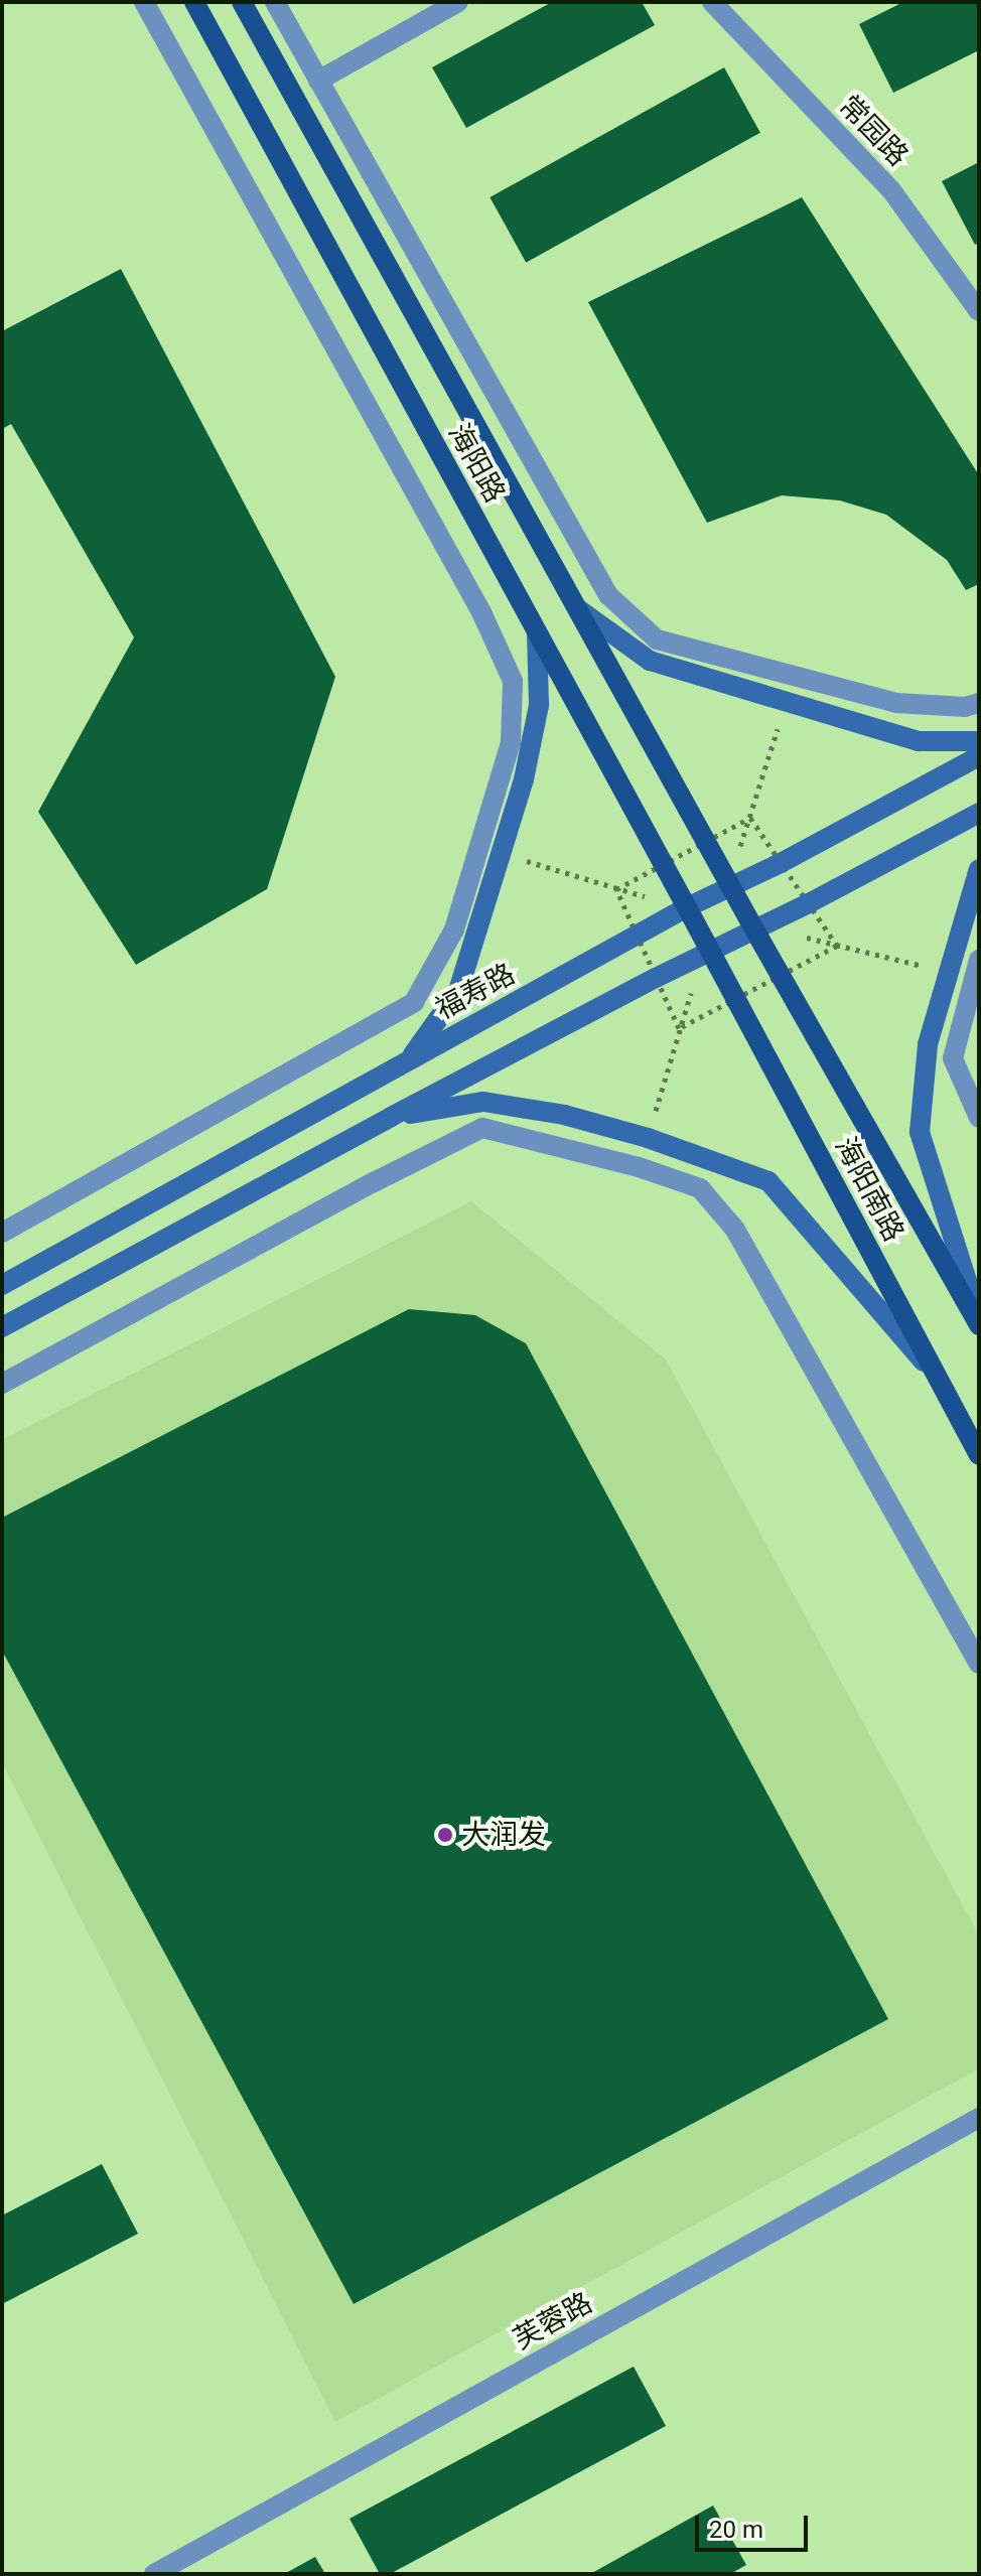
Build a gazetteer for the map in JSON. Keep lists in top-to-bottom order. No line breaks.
{"streets":{"main road":["海阳路","福寿路","海阳南路"],"street":["常园路","芙蓉路"]},"crossings":[["海阳路","福寿路"],["海阳路","海阳南路"]],"places":["大润发"],"scale_bar":"20 m"}
